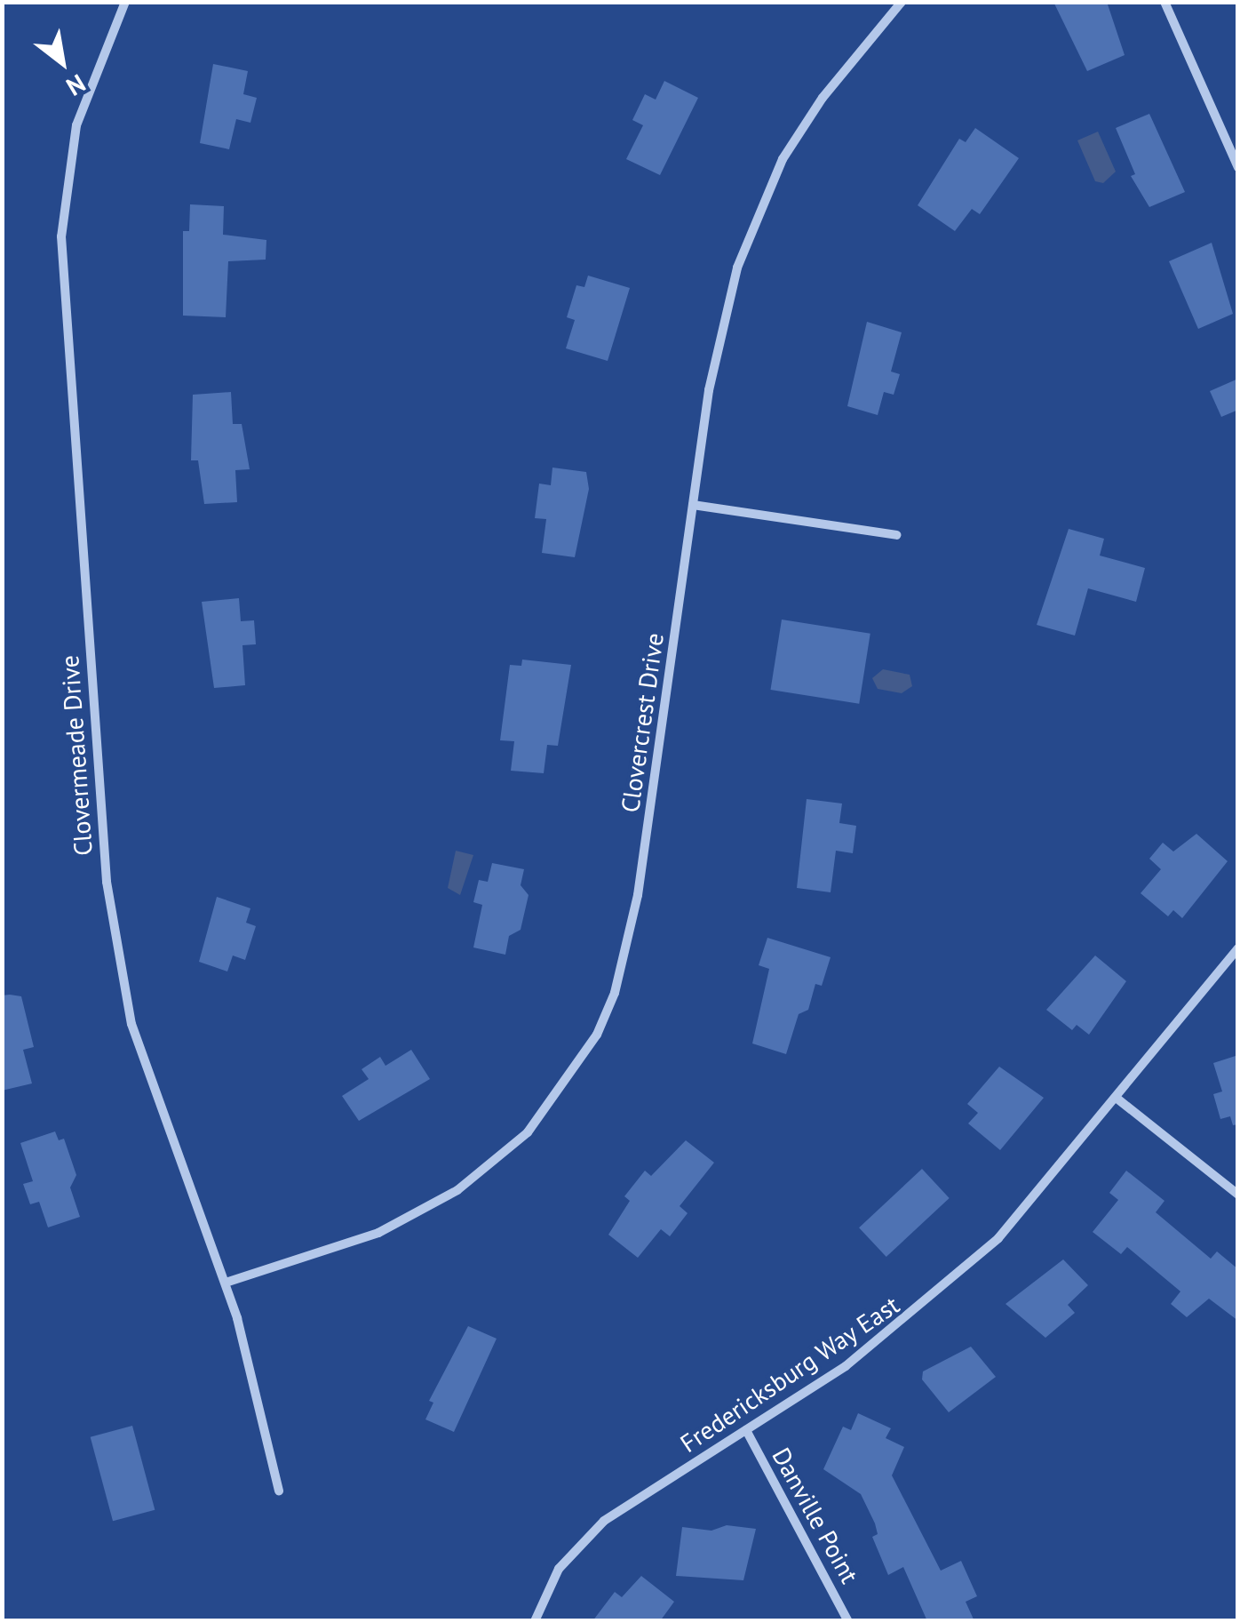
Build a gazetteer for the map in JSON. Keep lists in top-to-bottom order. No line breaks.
{"streets":{"street":["Clovercrest Drive","Clovermeade Drive","Fredericksburg Way East","Danville Point"]},"crossings":[["Clovercrest Drive","Clovermeade Drive"],["Fredericksburg Way East","Danville Point"]],"north":"bottom right"}
